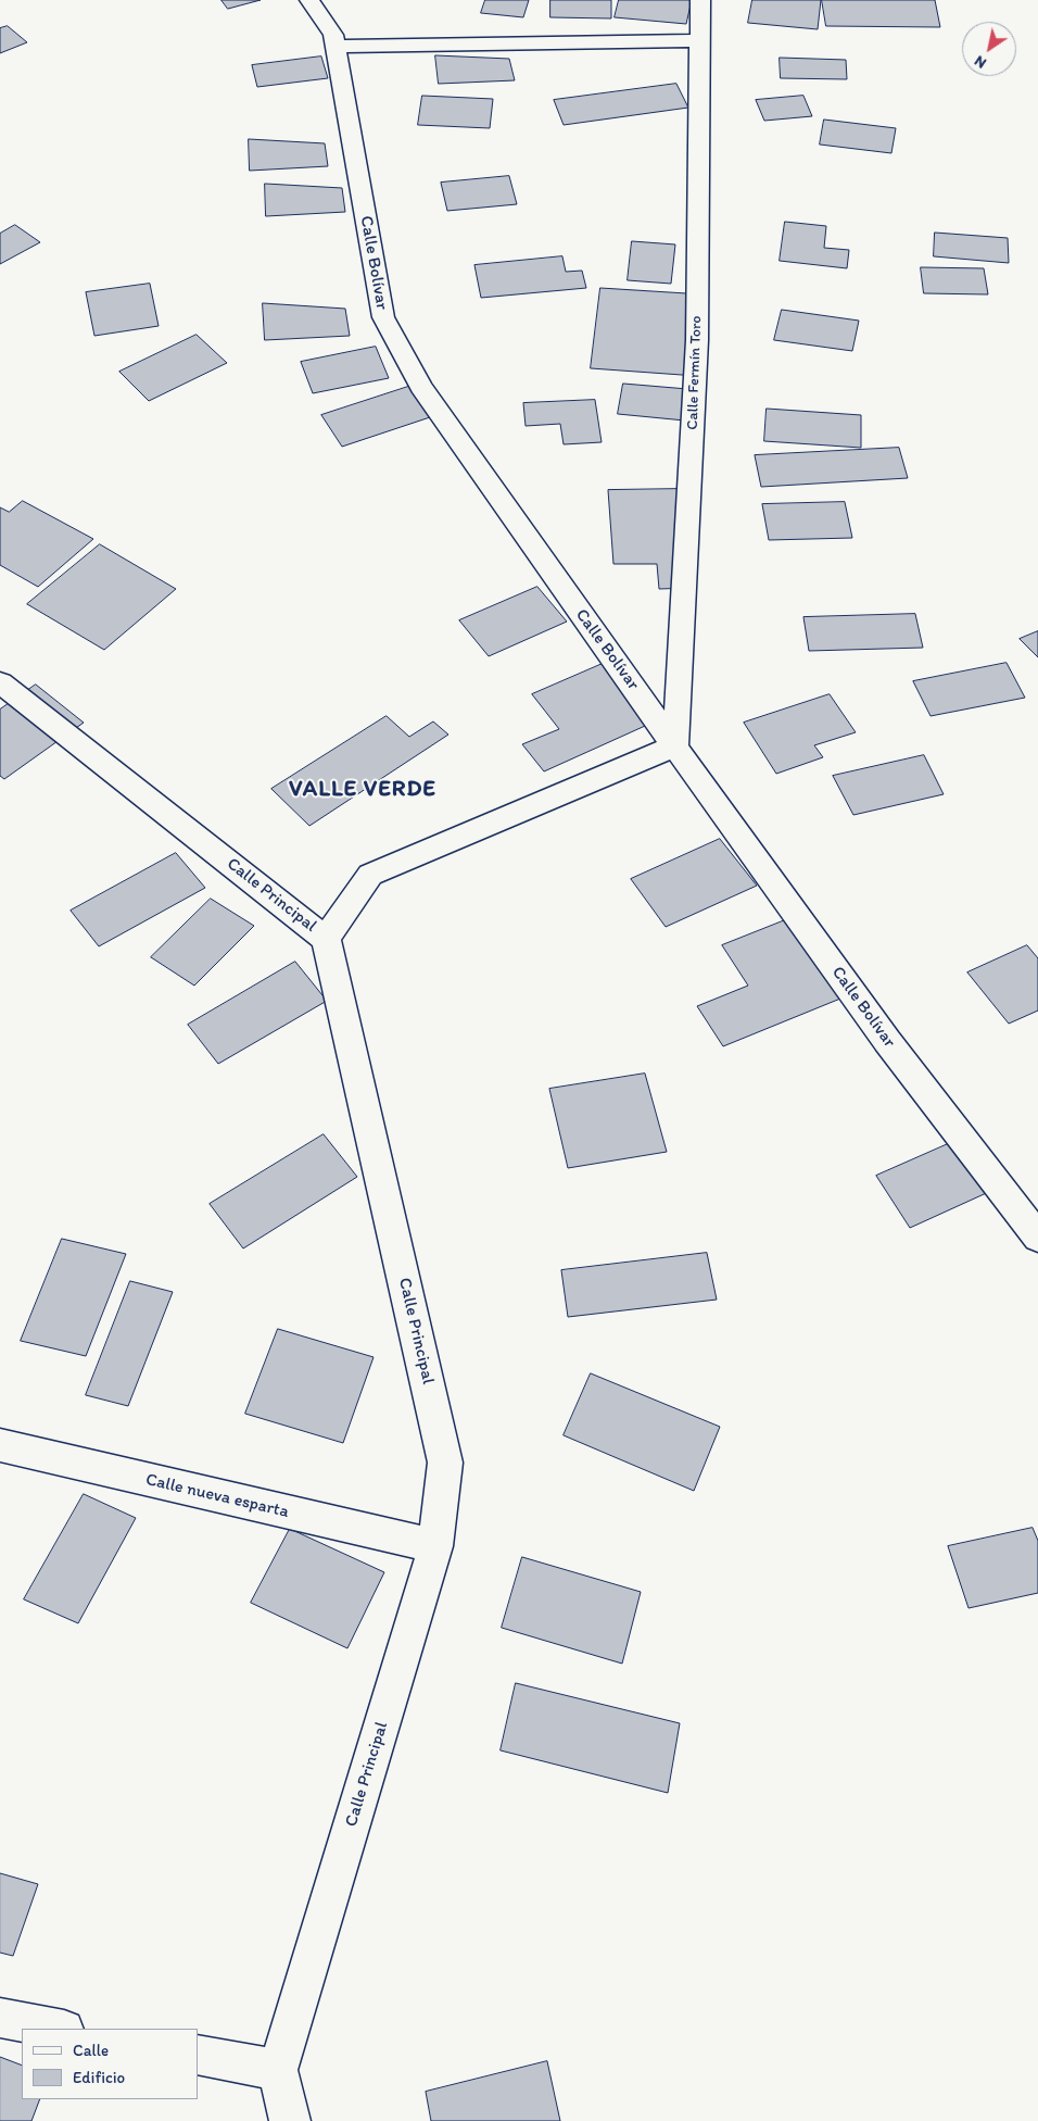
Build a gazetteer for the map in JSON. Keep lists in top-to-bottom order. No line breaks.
{"streets":{"street":["Calle Bolívar","Calle Fermín Toro","Calle Principal","Calle nueva esparta"]},"crossings":[["Calle Bolívar","Calle Fermín Toro"],["Calle Principal","Calle nueva esparta"]],"districts":["VALLE VERDE"],"legend":["Calle","Edificio"],"north":"bottom left"}
